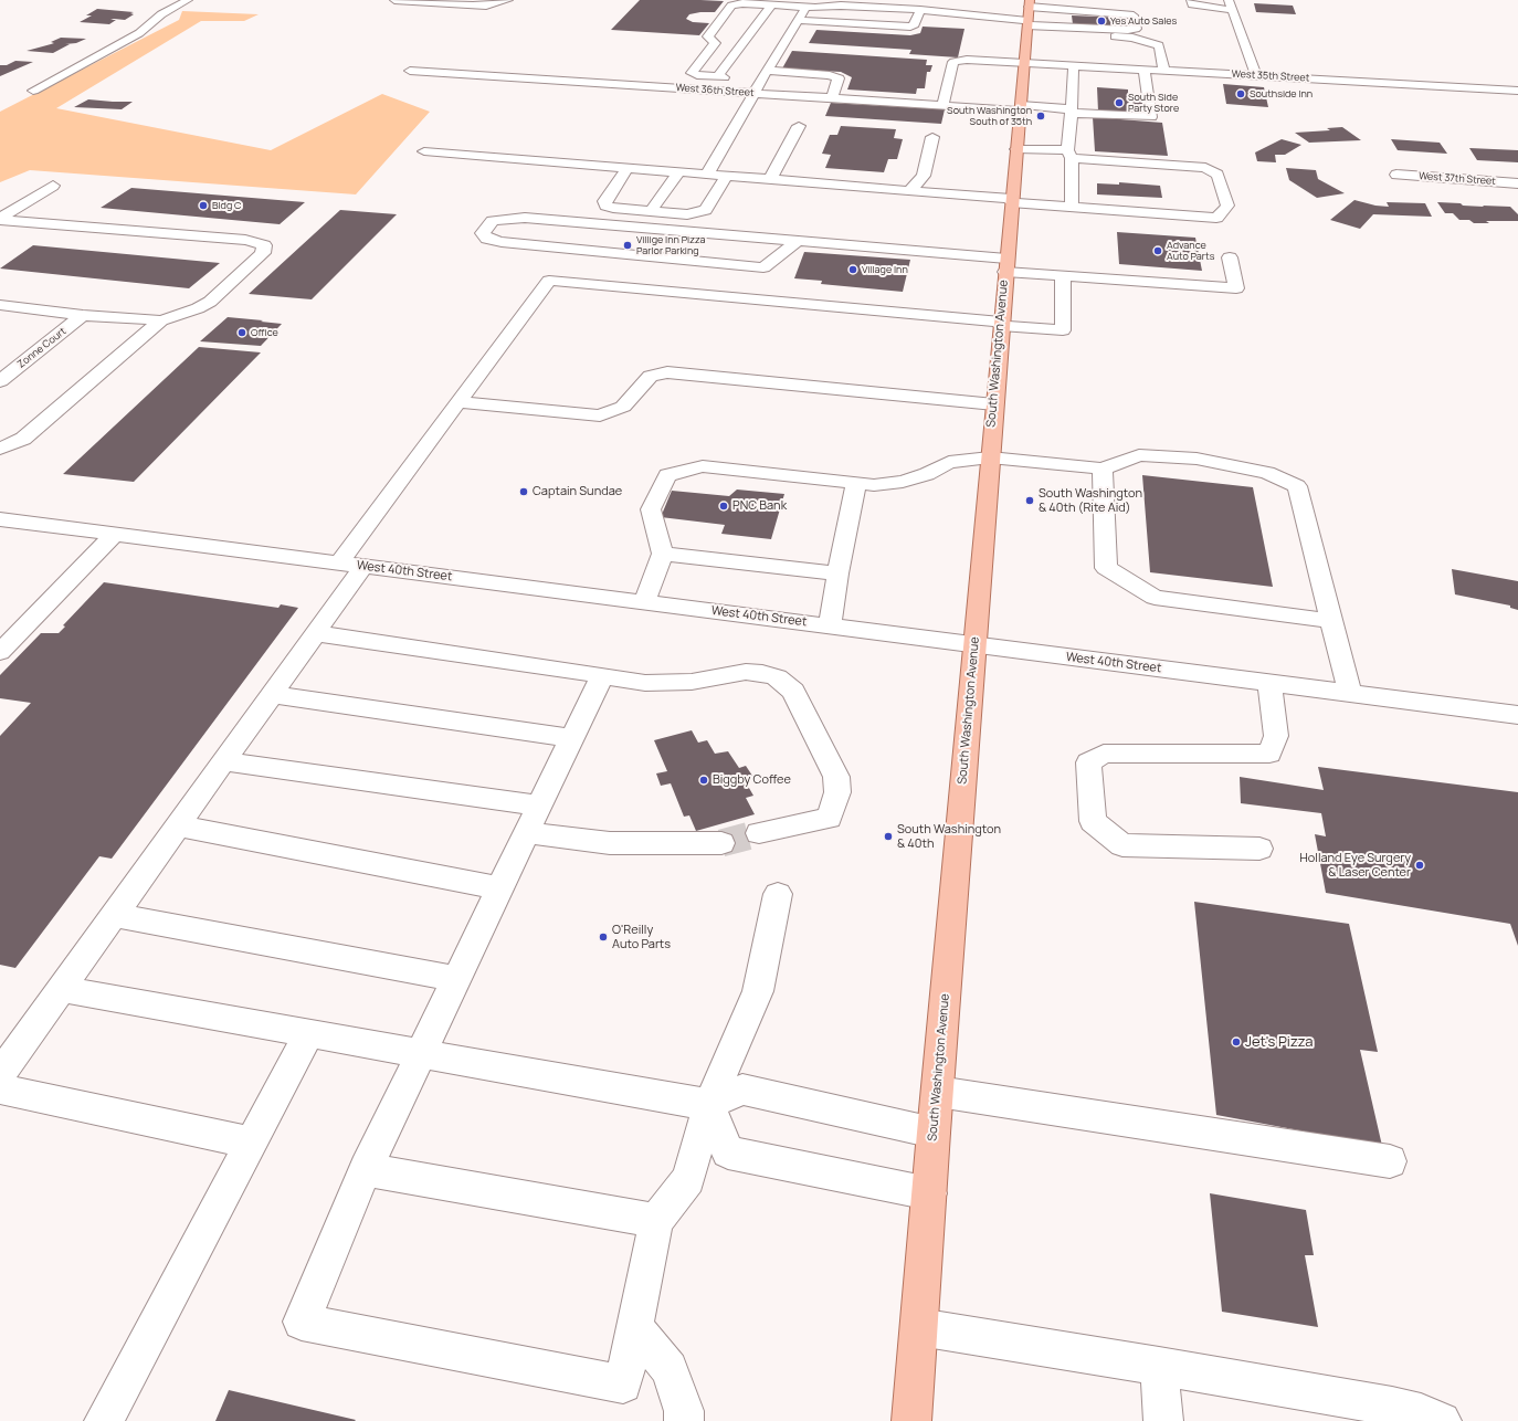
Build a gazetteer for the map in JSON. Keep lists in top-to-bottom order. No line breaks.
{"streets":{"main road":["South Washington Avenue"],"street":["West 35th Street","West 36th Street","West 37th Street","Zonne Court","West 40th Street"]},"crossings":[["West 35th Street","West 36th Street"],["West 35th Street","South Washington Avenue"],["West 36th Street","South Washington Avenue"],["South Washington Avenue","West 40th Street"]],"places":["Yes Auto Sales","Southside Inn","South Side Party Store","South Washington South of 35th","Bldg C","Villige Inn Pizza Parlor Parking","Advance Auto Parts","Village Inn","Office","Captain Sundae","South Washington & 40th (Rite Aid)","PNC Bank","Biggby Coffee","South Washington & 40th","Holland Eye Surgery & Laser Center","O'Reilly Auto Parts","Jet's Pizza"]}
